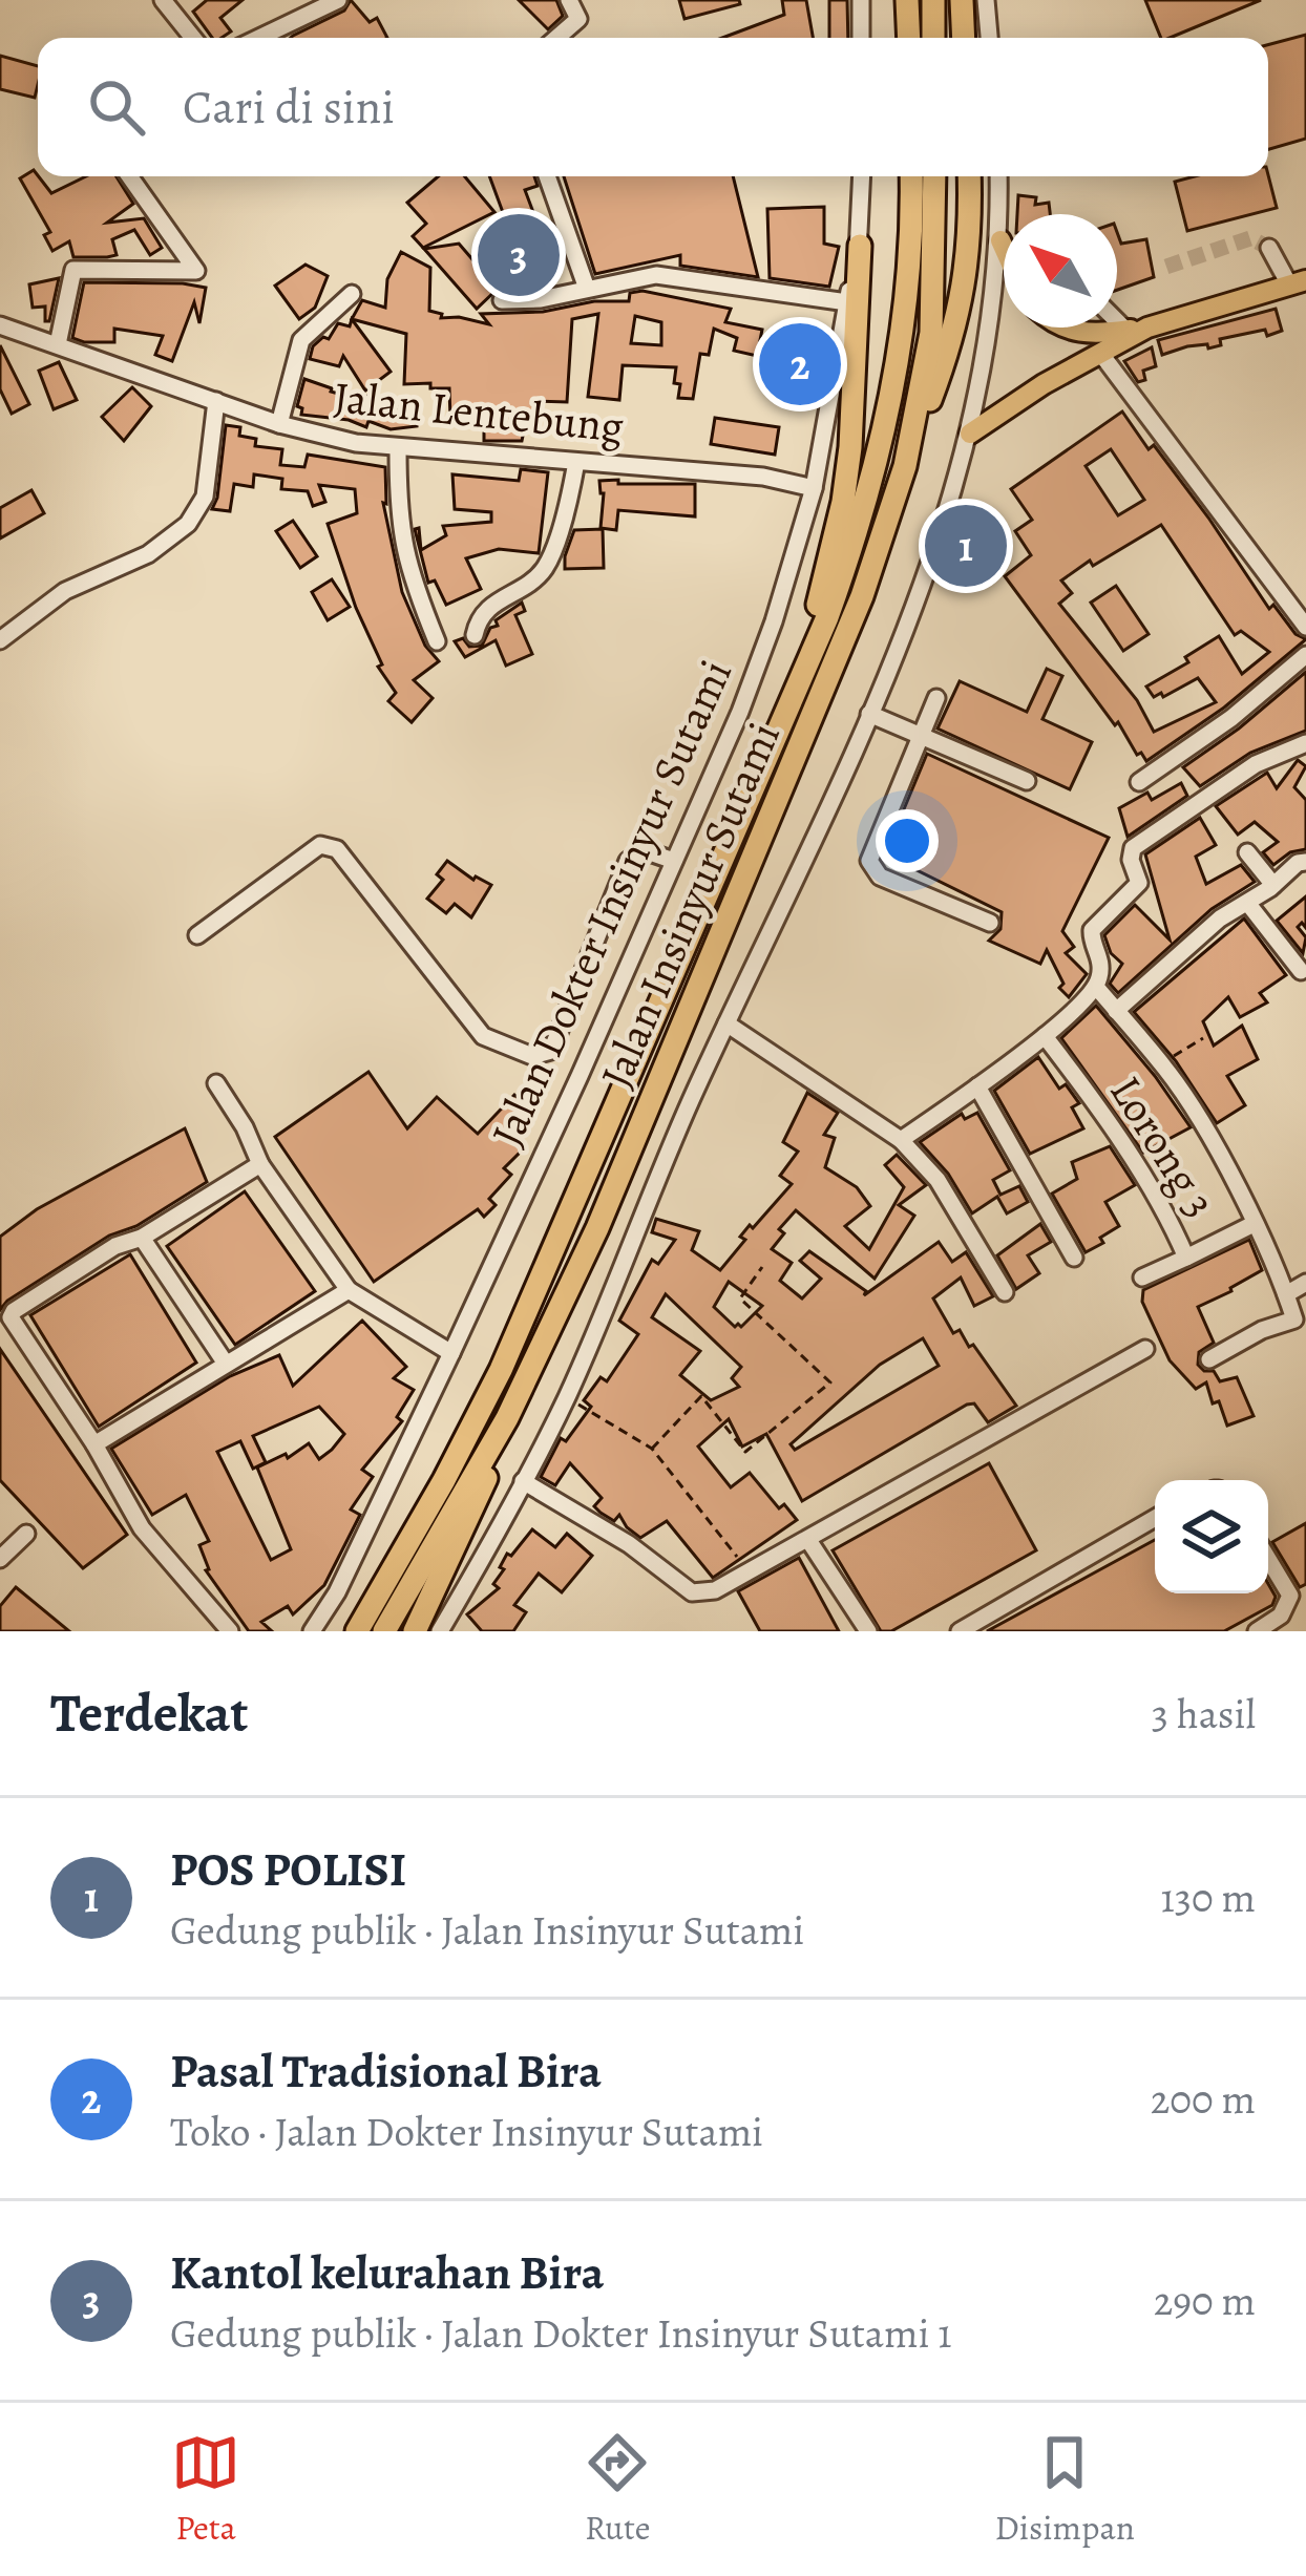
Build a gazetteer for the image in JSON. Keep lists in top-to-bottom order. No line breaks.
{"streets":{"highway":["Jalan Insinyur Sutami"],"street":["Jalan Lentebung","Jalan Dokter Insinyur Sutami","Lorong 3"]},"crossings":[["Jalan Lentebung","Jalan Dokter Insinyur Sutami"]],"north":"top left","page":{"search":"Cari di sini","pins":["3","2","1"],"heading":["Terdekat","3 hasil"],"list":[{"mark":"1","name":"POS POLISI","note":"Gedung publik · Jalan Insinyur Sutami","value":"130 m"},{"mark":"2","name":"Pasal Tradisional Bira","note":"Toko · Jalan Dokter Insinyur Sutami","value":"200 m"},{"mark":"3","name":"Kantol kelurahan Bira","note":"Gedung publik · Jalan Dokter Insinyur Sutami 1","value":"290 m"}],"nav":["Peta","Rute","Disimpan"]}}
